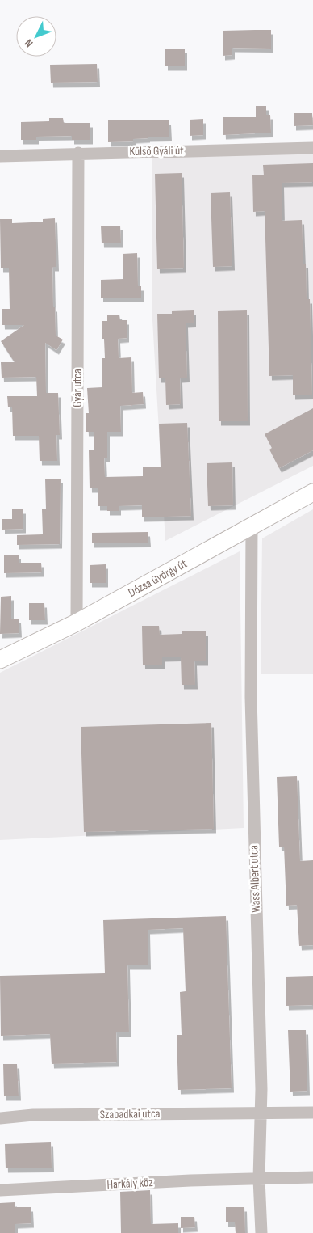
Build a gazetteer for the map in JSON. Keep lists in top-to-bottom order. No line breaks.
{"streets":{"main road":["Dózsa György út"],"street":["Külső Gyáli út","Gyár utca","Wass Albert utca","Szabadkai utca","Harkály köz"]},"crossings":[["Külső Gyáli út","Gyár utca"],["Gyár utca","Dózsa György út"],["Dózsa György út","Wass Albert utca"],["Wass Albert utca","Szabadkai utca"],["Wass Albert utca","Harkály köz"]],"north":"bottom left"}
